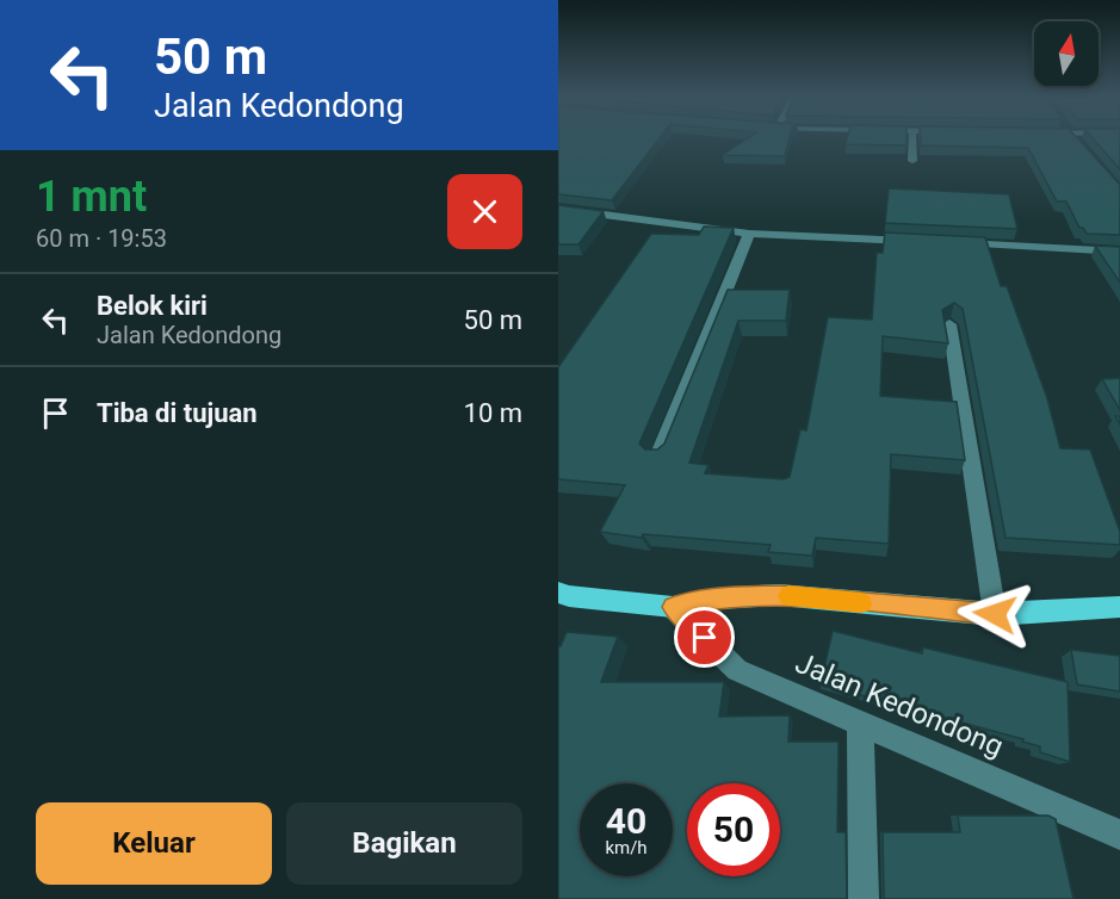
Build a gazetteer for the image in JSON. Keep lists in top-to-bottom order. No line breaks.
{"streets":{"street":["Jalan Kedondong"]},"north":"top","page":{"turn":["50 m","Jalan Kedondong"],"heading":["1 mnt","60 m · 19:53"],"list":[{"name":"Belok kiri","note":"Jalan Kedondong","value":"50 m"},{"name":"Tiba di tujuan","value":"10 m"}],"speed":"40 km/h","limit":"50","buttons":["Keluar","Bagikan"]}}
